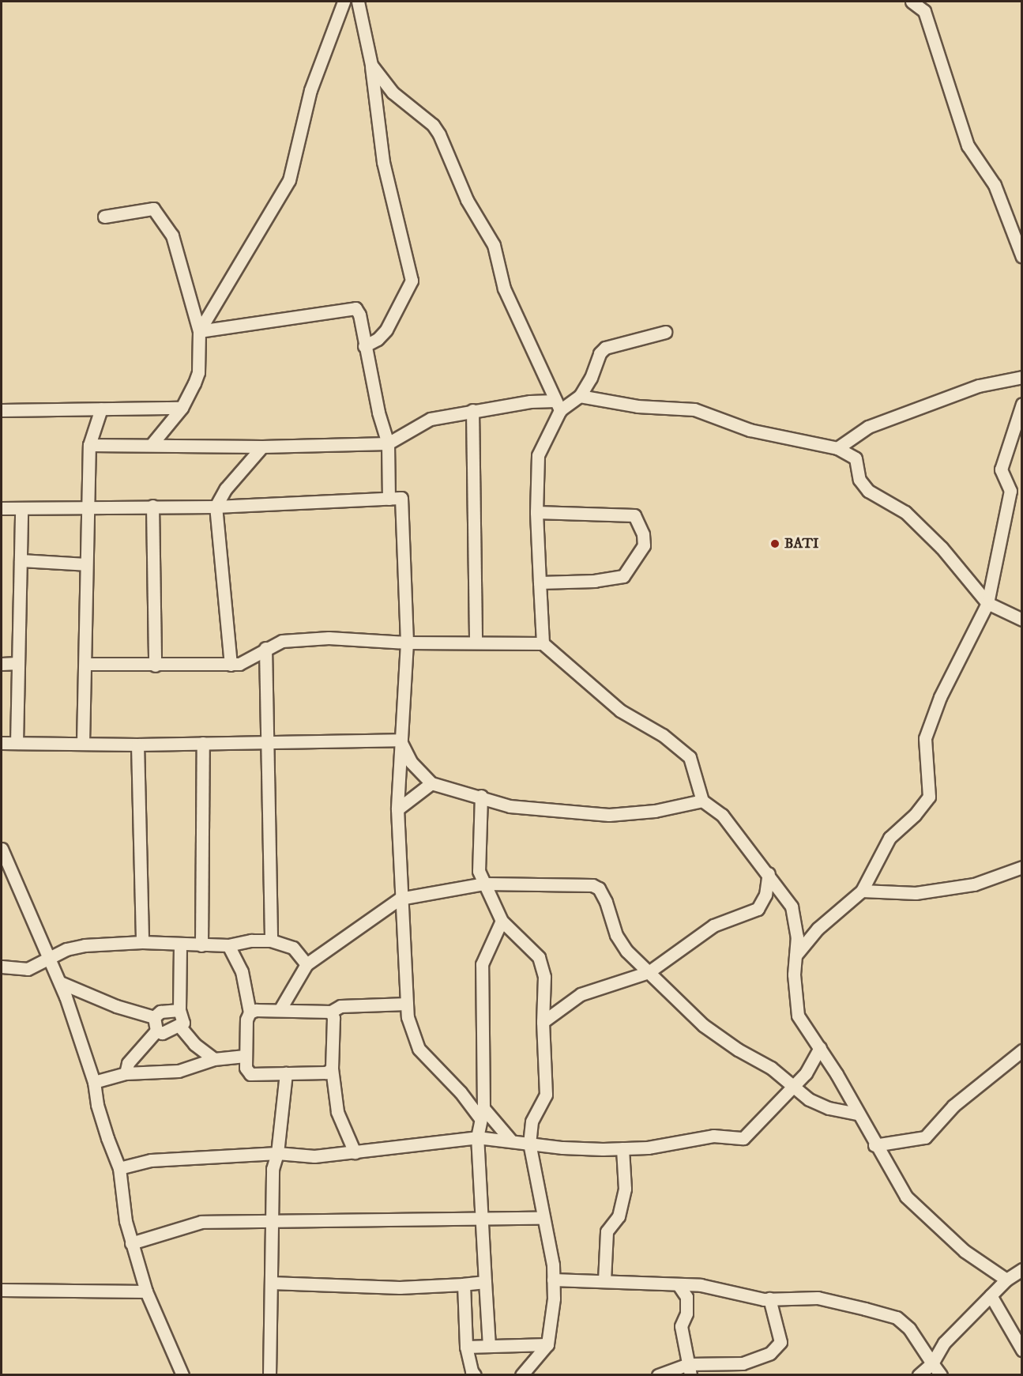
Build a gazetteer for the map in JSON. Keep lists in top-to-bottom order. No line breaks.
{"places":["BATI"]}
